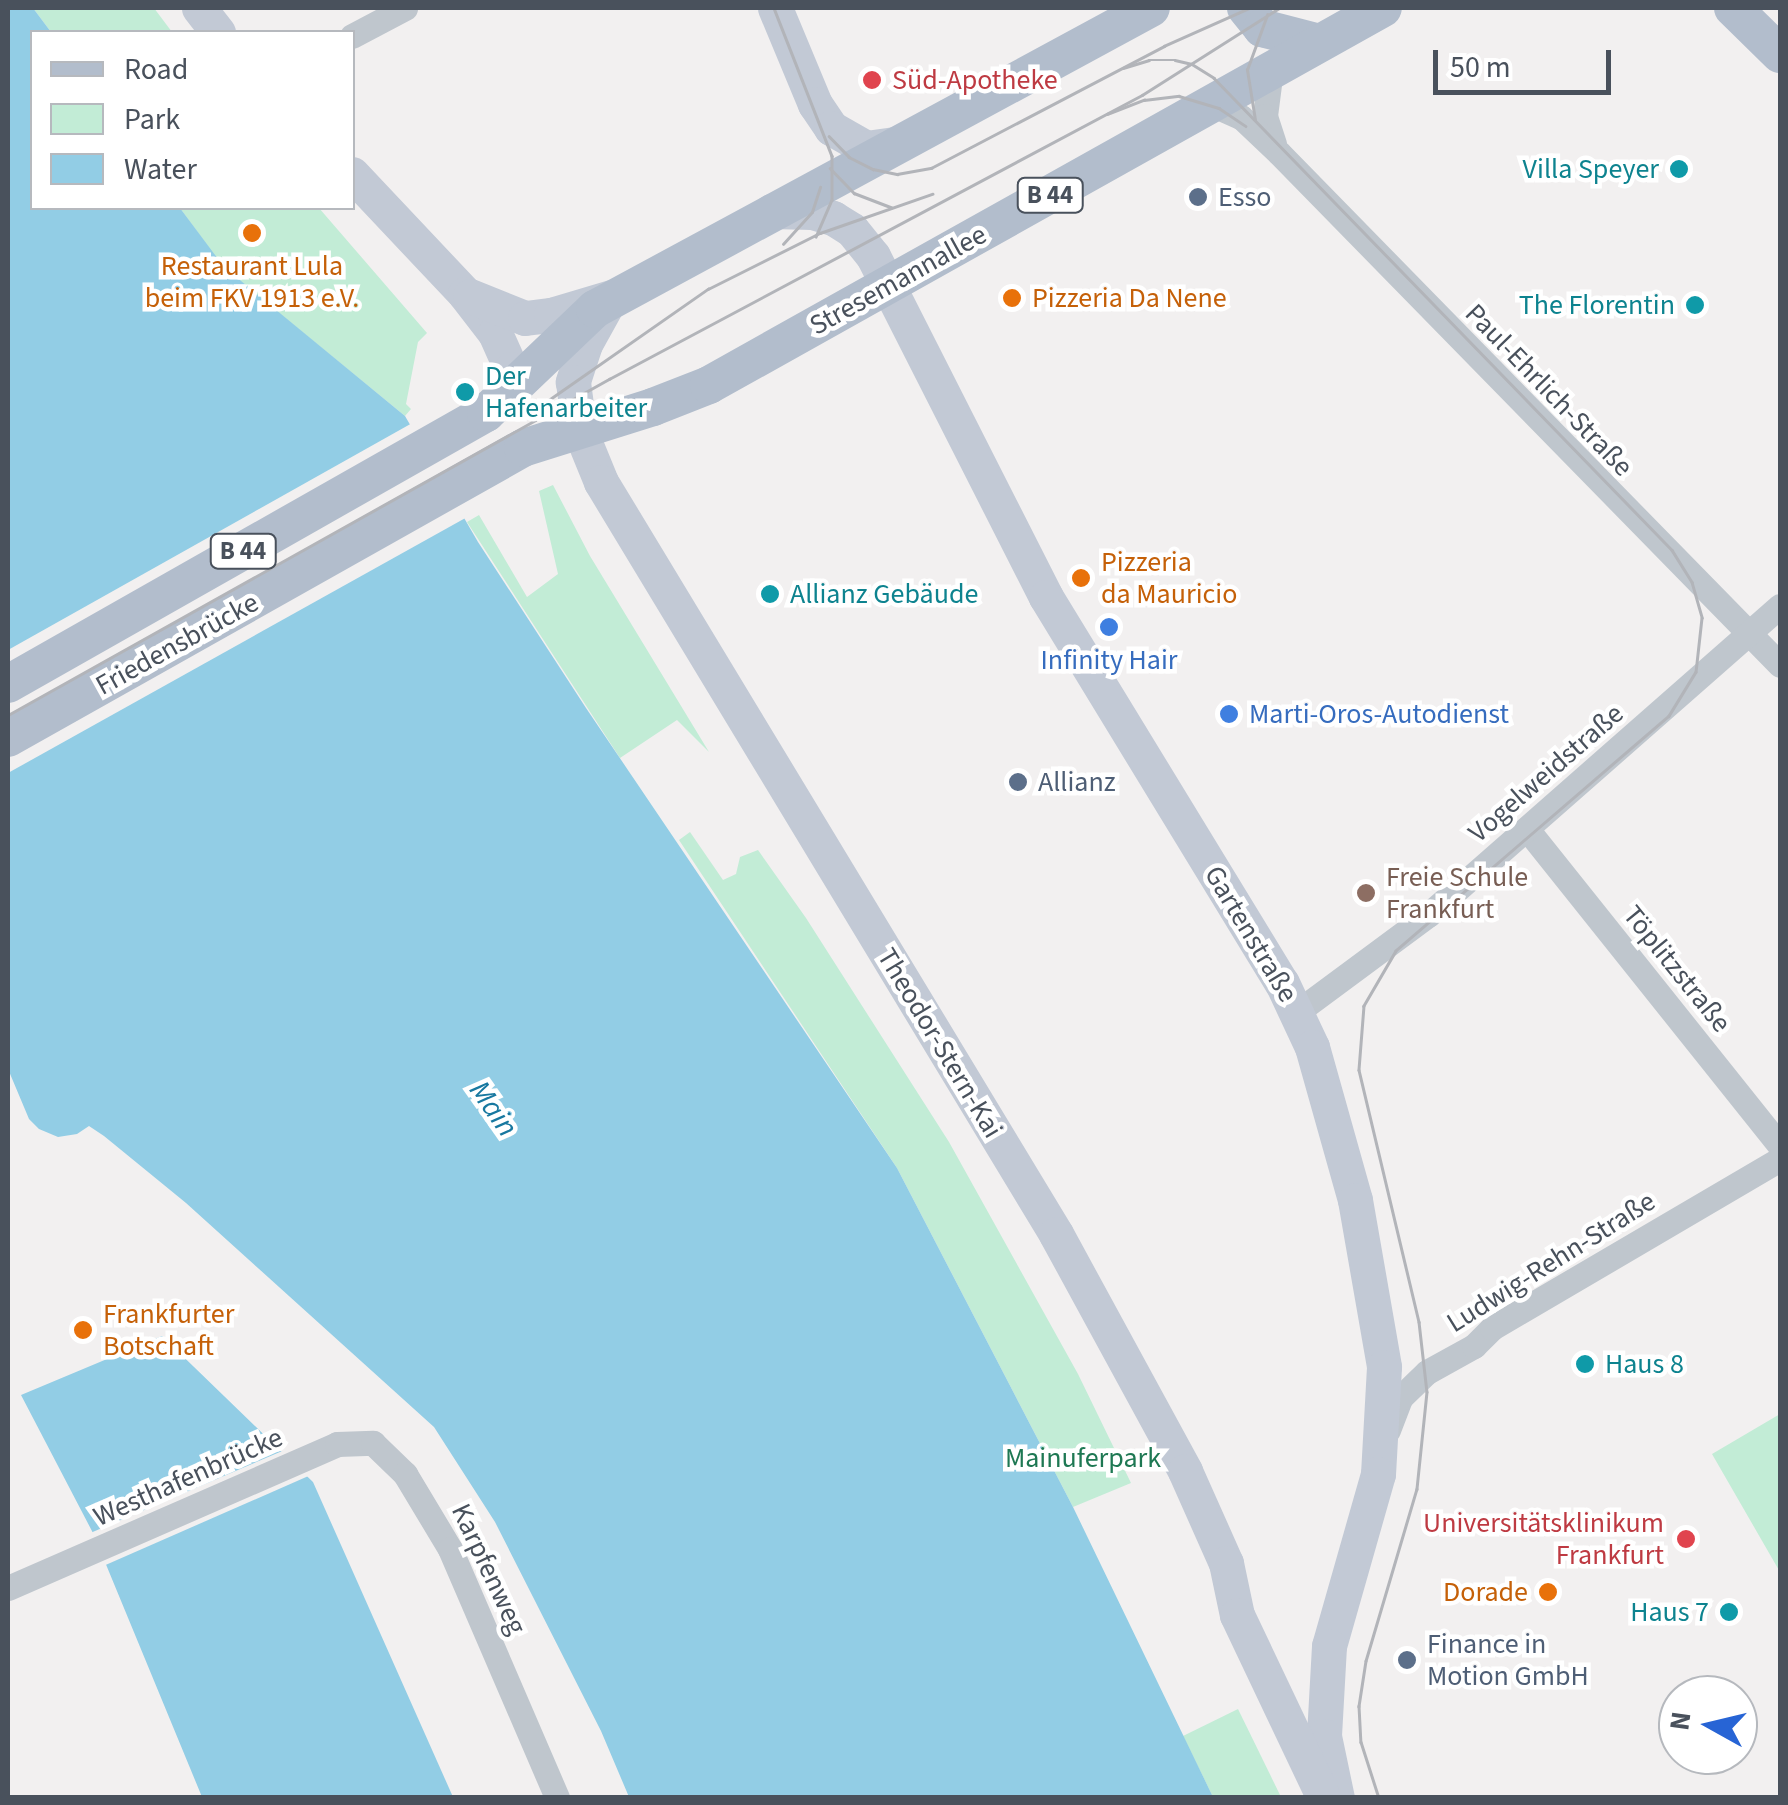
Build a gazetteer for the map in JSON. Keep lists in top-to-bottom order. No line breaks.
{"streets":{"main road":["B 44","Stresemannallee","Friedensbrücke","Gartenstraße","Theodor-Stern-Kai"],"street":["Paul-Ehrlich-Straße","Vogelweidstraße","Töplitzstraße","Ludwig-Rehn-Straße","Westhafenbrücke","Karpfenweg"]},"crossings":[["B 44","Friedensbrücke"],["B 44","Gartenstraße"],["B 44","Theodor-Stern-Kai"],["Stresemannallee","Paul-Ehrlich-Straße"],["Stresemannallee","Friedensbrücke"],["Stresemannallee","Gartenstraße"],["Stresemannallee","Theodor-Stern-Kai"],["Paul-Ehrlich-Straße","Vogelweidstraße"],["Vogelweidstraße","Gartenstraße"],["Vogelweidstraße","Töplitzstraße"],["Gartenstraße","Ludwig-Rehn-Straße"],["Töplitzstraße","Ludwig-Rehn-Straße"],["Westhafenbrücke","Karpfenweg"]],"water":["Main"],"parks":["Mainuferpark"],"places":["Süd-Apotheke","Villa Speyer","Esso","Restaurant Lula beim FKV 1913 e.V.","Pizzeria Da Nene","The Florentin","Der Hafenarbeiter","Pizzeria da Mauricio","Allianz Gebäude","Infinity Hair","Marti-Oros-Autodienst","Allianz","Freie Schule Frankfurt","Frankfurter Botschaft","Haus 8","Universitätsklinikum Frankfurt","Dorade","Haus 7","Finance in Motion GmbH"],"legend":["Road","Park","Water"],"scale_bar":"50 m","north":"left"}
